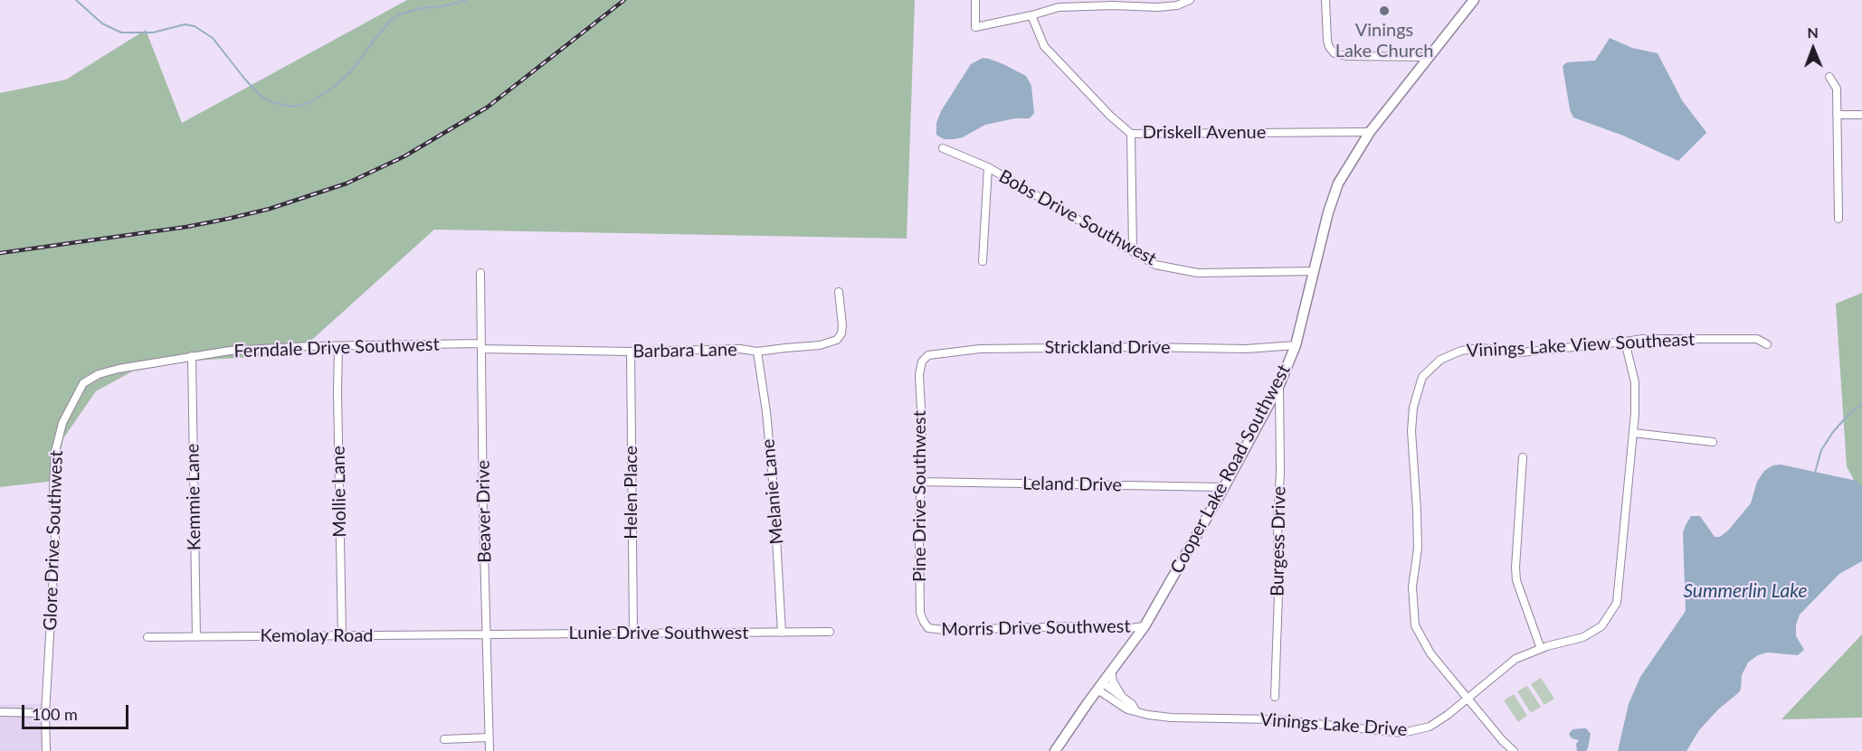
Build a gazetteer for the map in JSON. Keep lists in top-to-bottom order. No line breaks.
{"streets":{"street":["Driskell Avenue","Bobs Drive Southwest","Vinings Lake View Southeast","Ferndale Drive Southwest","Strickland Drive","Barbara Lane","Cooper Lake Road Southwest","Leland Drive","Mollie Lane","Melanie Lane","Helen Place","Pine Drive Southwest","Kemmie Lane","Beaver Drive","Glore Drive Southwest","Burgess Drive","Morris Drive Southwest","Lunie Drive Southwest","Kemolay Road","Vinings Lake Drive"]},"crossings":[["Driskell Avenue","Cooper Lake Road Southwest"],["Bobs Drive Southwest","Cooper Lake Road Southwest"],["Vinings Lake View Southeast","Vinings Lake Drive"],["Ferndale Drive Southwest","Barbara Lane"],["Ferndale Drive Southwest","Mollie Lane"],["Ferndale Drive Southwest","Kemmie Lane"],["Ferndale Drive Southwest","Beaver Drive"],["Ferndale Drive Southwest","Glore Drive Southwest"],["Strickland Drive","Cooper Lake Road Southwest"],["Strickland Drive","Pine Drive Southwest"],["Barbara Lane","Melanie Lane"],["Barbara Lane","Helen Place"],["Barbara Lane","Beaver Drive"],["Cooper Lake Road Southwest","Leland Drive"],["Cooper Lake Road Southwest","Burgess Drive"],["Cooper Lake Road Southwest","Morris Drive Southwest"],["Cooper Lake Road Southwest","Vinings Lake Drive"],["Leland Drive","Pine Drive Southwest"],["Mollie Lane","Kemolay Road"],["Melanie Lane","Lunie Drive Southwest"],["Helen Place","Lunie Drive Southwest"],["Pine Drive Southwest","Morris Drive Southwest"],["Kemmie Lane","Glore Drive Southwest"],["Kemmie Lane","Kemolay Road"],["Beaver Drive","Lunie Drive Southwest"],["Beaver Drive","Kemolay Road"],["Lunie Drive Southwest","Kemolay Road"]],"water":["Summerlin Lake"],"places":["Vinings Lake Church"],"scale_bar":"100 m","north":"top"}
